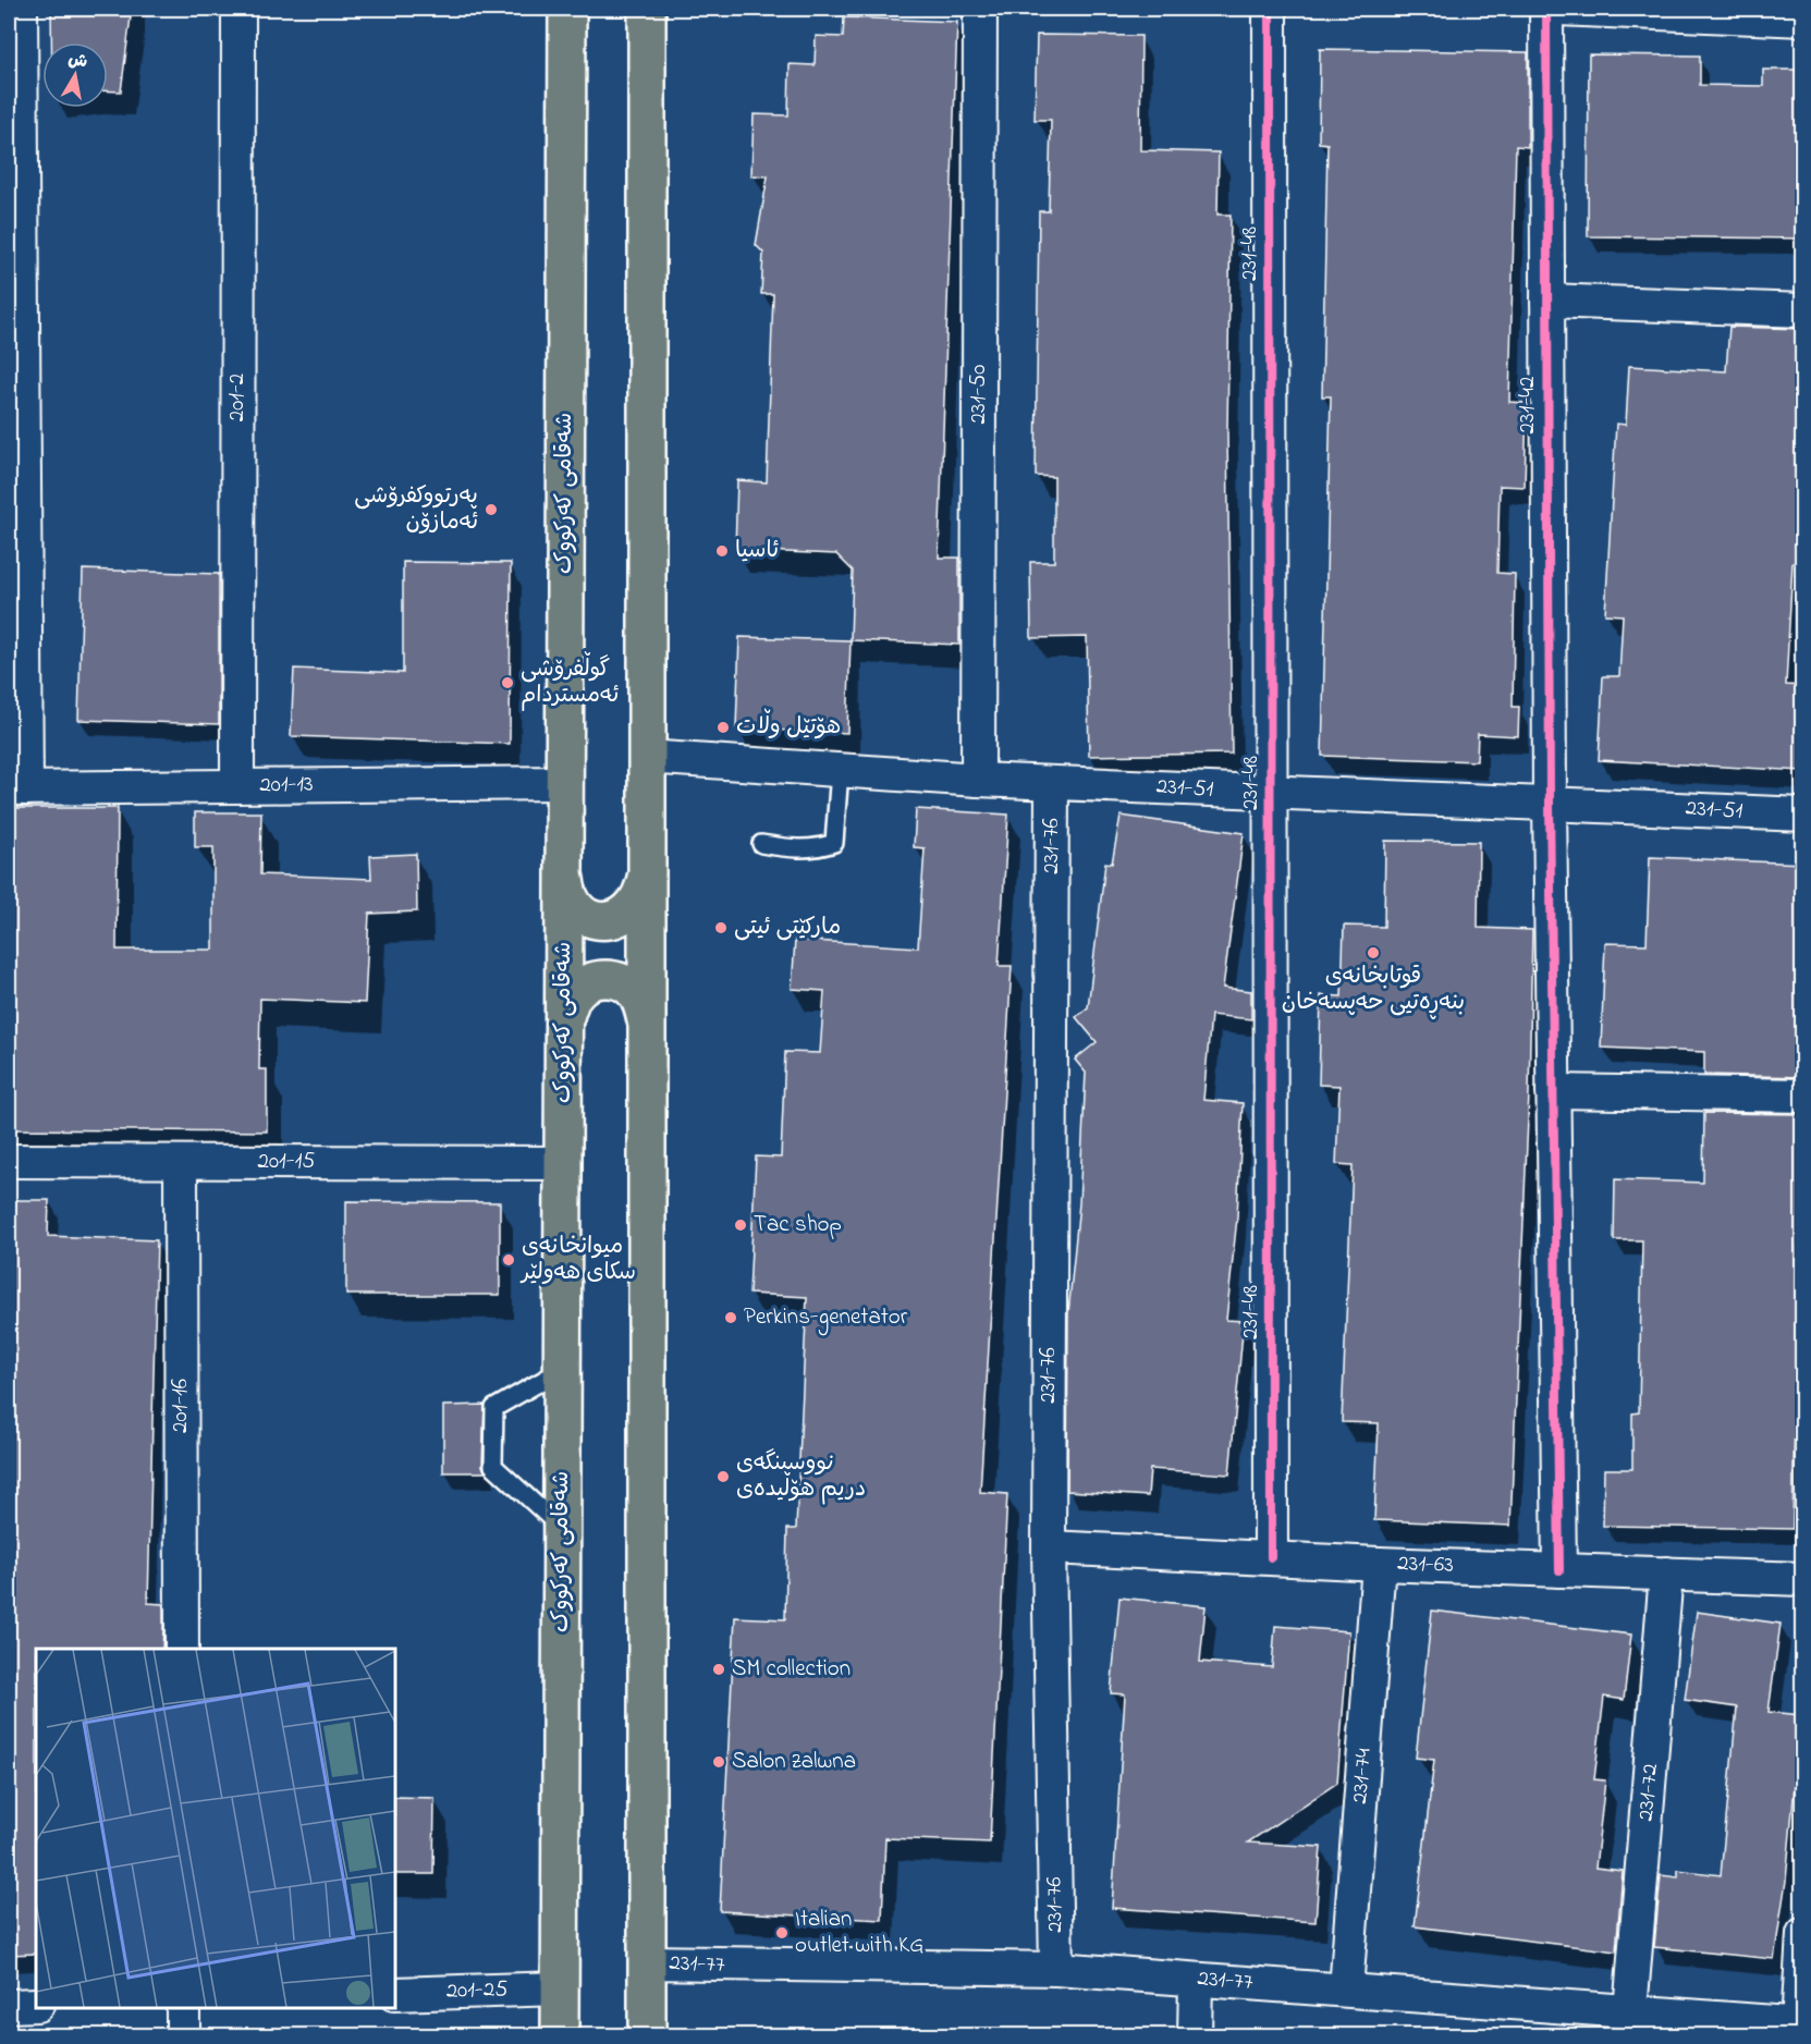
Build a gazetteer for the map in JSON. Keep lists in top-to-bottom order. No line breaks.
{"streets":{"highway":["شەقامی کەرکووک"],"street":["231-48","231-50","201-2","231-42","201-13","231-51","231-76","201-15","201-16","231-63","231-74","231-72","231-77","201-25"]},"crossings":[["231-48","231-51"],["231-48","231-63"],["231-50","231-51"],["201-2","201-13"],["231-42","231-51"],["231-42","231-63"],["شەقامی کەرکووک","201-13"],["شەقامی کەرکووک","201-15"],["شەقامی کەرکووک","201-25"],["231-51","231-76"],["231-76","231-63"],["231-76","231-77"],["201-15","201-16"],["231-63","231-74"],["231-63","231-72"],["231-74","231-77"],["231-72","231-77"]],"places":["پەرتووکفرۆشی ئەمازۆن","ئاسیا","گوڵفرۆشی ئەمستردام","هۆتێل وڵات","مارکێتی ئیتی","قوتابخانەی بنەڕەتیی حەپسەخان","Tac shop","میوانخانەی سکای هەولێر","Perkins-genetator","نووسینگەی دریم هۆڵیدەی","SM collection","Salon zalwna","Italian outlet with KG"],"north":"top"}
